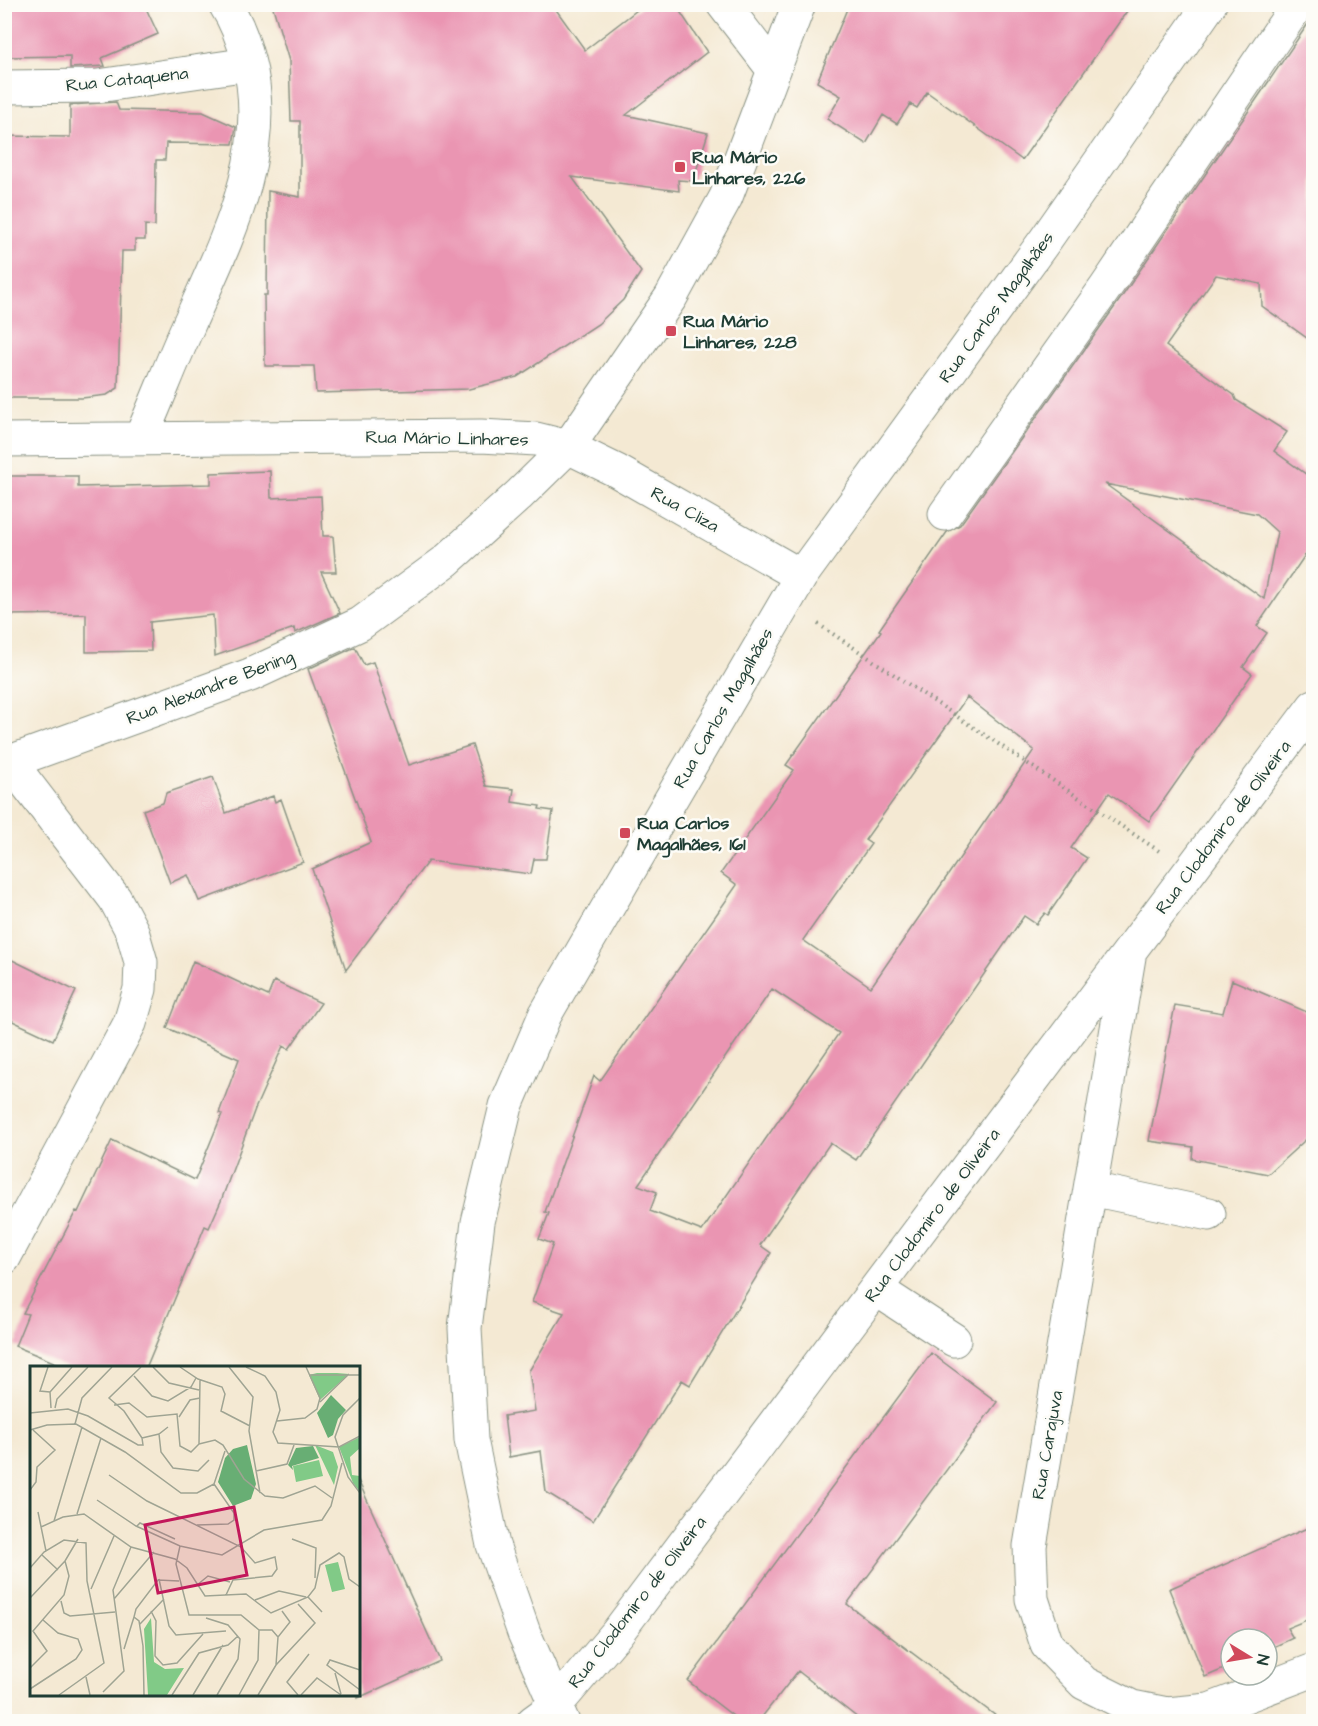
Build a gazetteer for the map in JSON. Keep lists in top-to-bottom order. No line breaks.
{"streets":{"street":["Rua Cataquena","Rua Carlos Magalhães","Rua Mário Linhares","Rua Cliza","Rua Alexandre Bening","Rua Clodomiro de Oliveira","Rua Carajuva"]},"crossings":[["Rua Carlos Magalhães","Rua Cliza"],["Rua Carlos Magalhães","Rua Clodomiro de Oliveira"],["Rua Mário Linhares","Rua Cliza"],["Rua Mário Linhares","Rua Alexandre Bening"],["Rua Cliza","Rua Alexandre Bening"],["Rua Clodomiro de Oliveira","Rua Carajuva"]],"places":{"transit":["Rua Mário Linhares, 226","Rua Mário Linhares, 228","Rua Carlos Magalhães, 161"]},"north":"right"}
